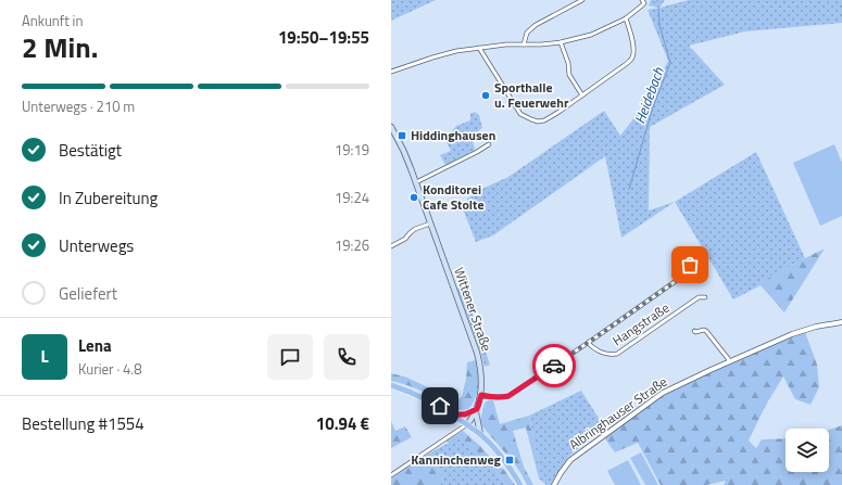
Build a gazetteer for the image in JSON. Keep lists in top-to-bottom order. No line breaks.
{"streets":{"main road":["Wittener Straße"],"street":["Hangstraße","Albringhauser Straße"]},"water":["Heidebach"],"places":{"other":["Sporthalle u. Feuerwehr","Konditorei Cafe Stolte"],"transit":["Hiddinghausen","Kanninchenweg"]},"page":{"heading":["2 Min.","Ankunft in","19:50–19:55"],"panel":["Lena","Kurier · 4.8","Bestellung #1554","10.94 €"],"bar":"Unterwegs · 210 m","list":[["Bestätigt","19:19"],["In Zubereitung","19:24"],["Unterwegs","19:26"],"Geliefert"],"round":"L"}}
